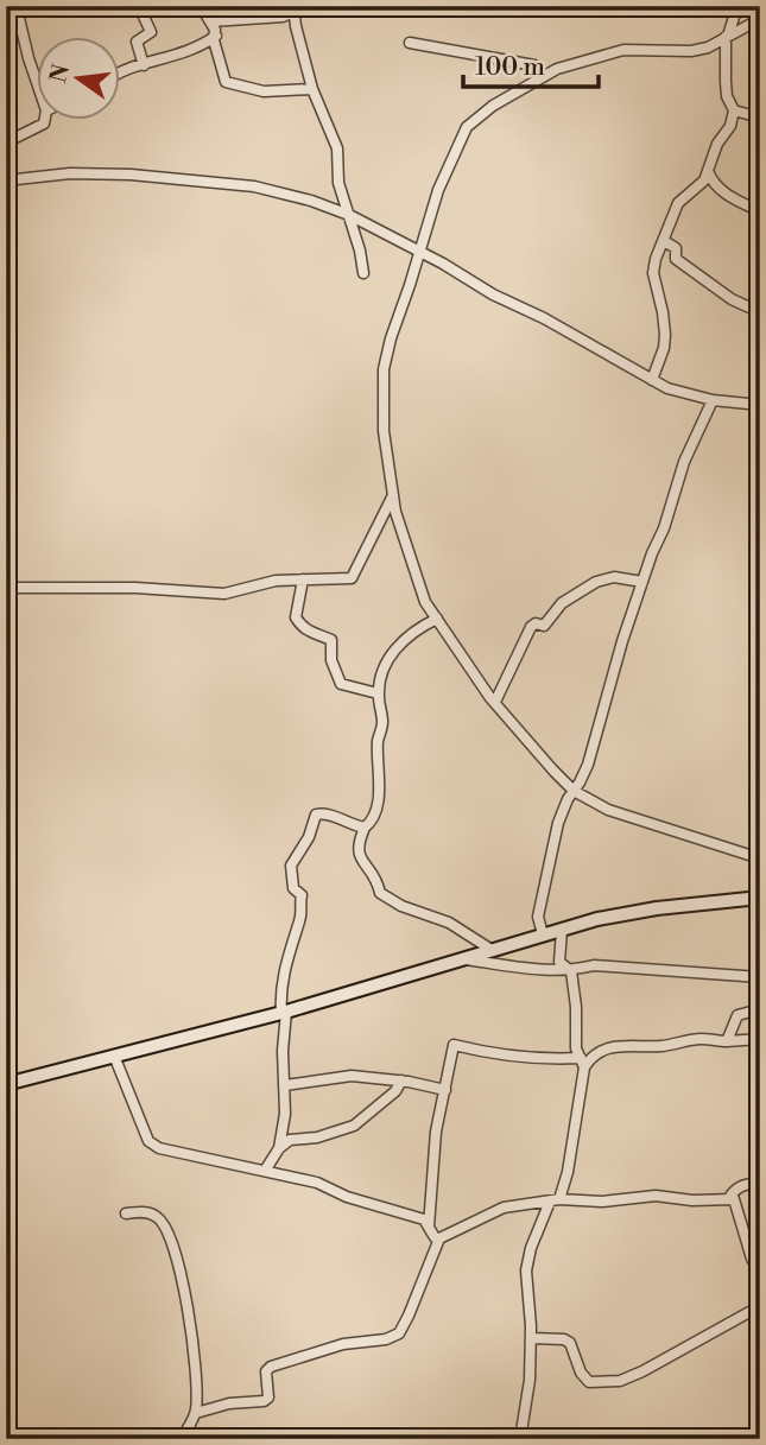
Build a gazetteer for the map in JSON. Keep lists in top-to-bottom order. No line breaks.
{"scale_bar":"100 m","north":"left"}
